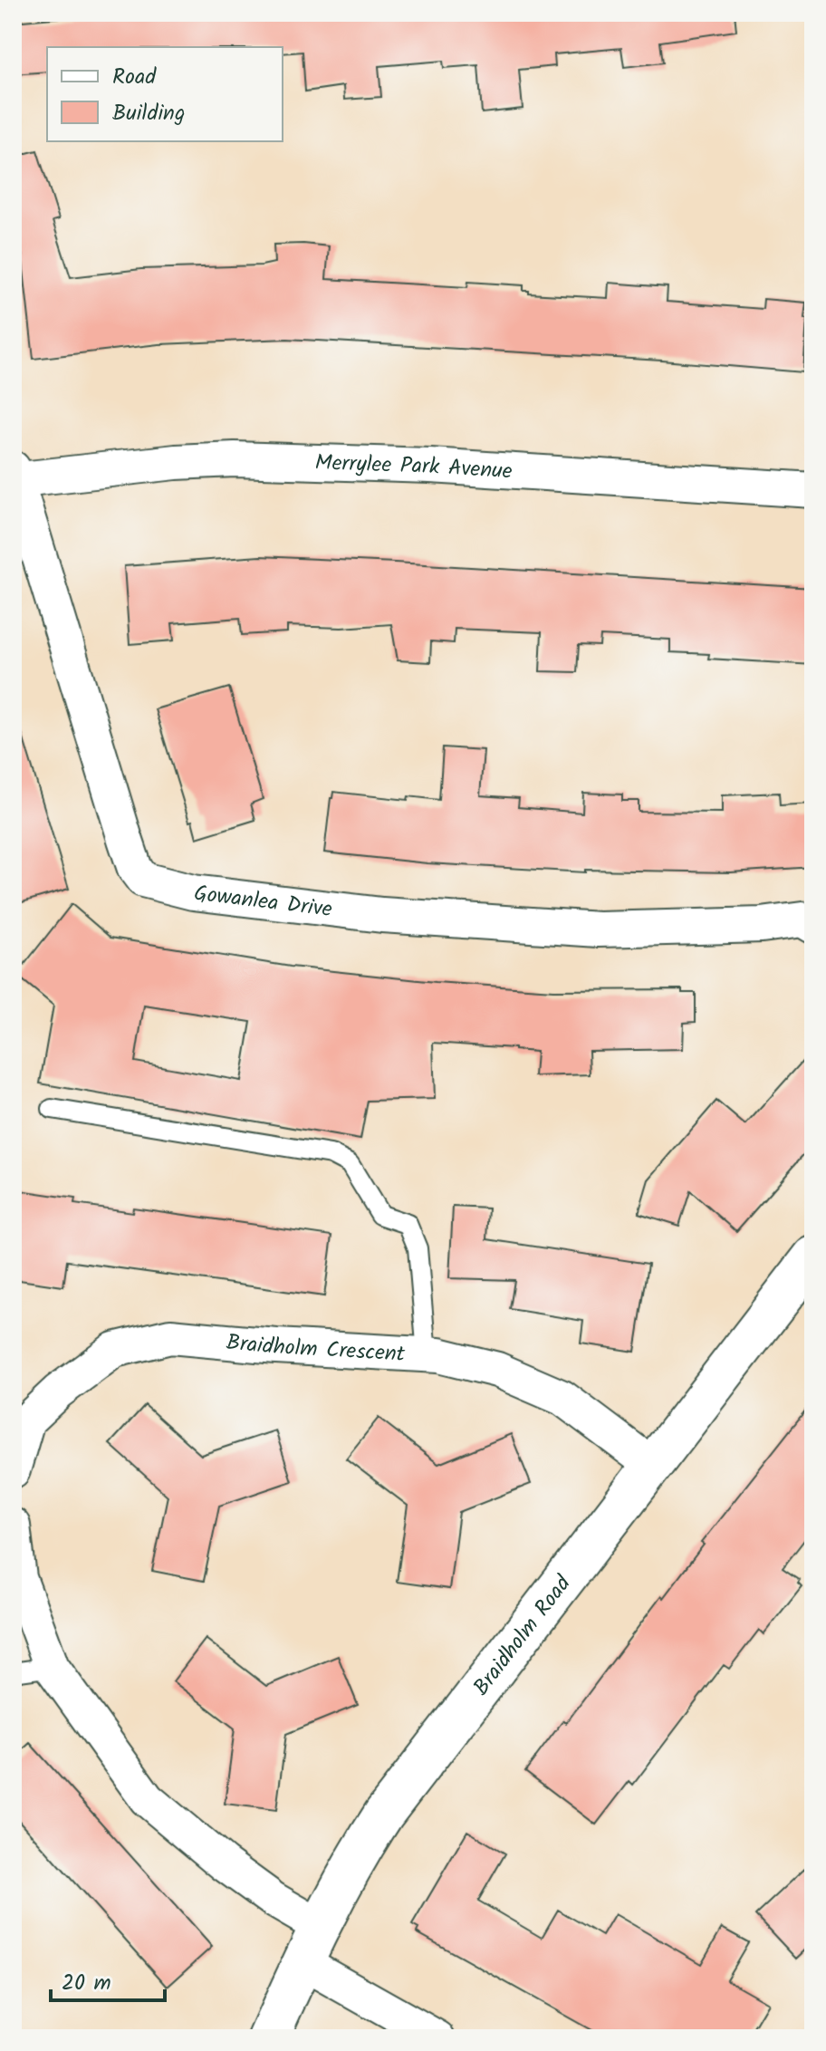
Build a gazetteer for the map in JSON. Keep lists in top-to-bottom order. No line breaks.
{"streets":{"street":["Merrylee Park Avenue","Gowanlea Drive","Braidholm Crescent","Braidholm Road"]},"crossings":[["Merrylee Park Avenue","Gowanlea Drive"],["Braidholm Crescent","Braidholm Road"]],"legend":["Road","Building"],"scale_bar":"20 m"}
